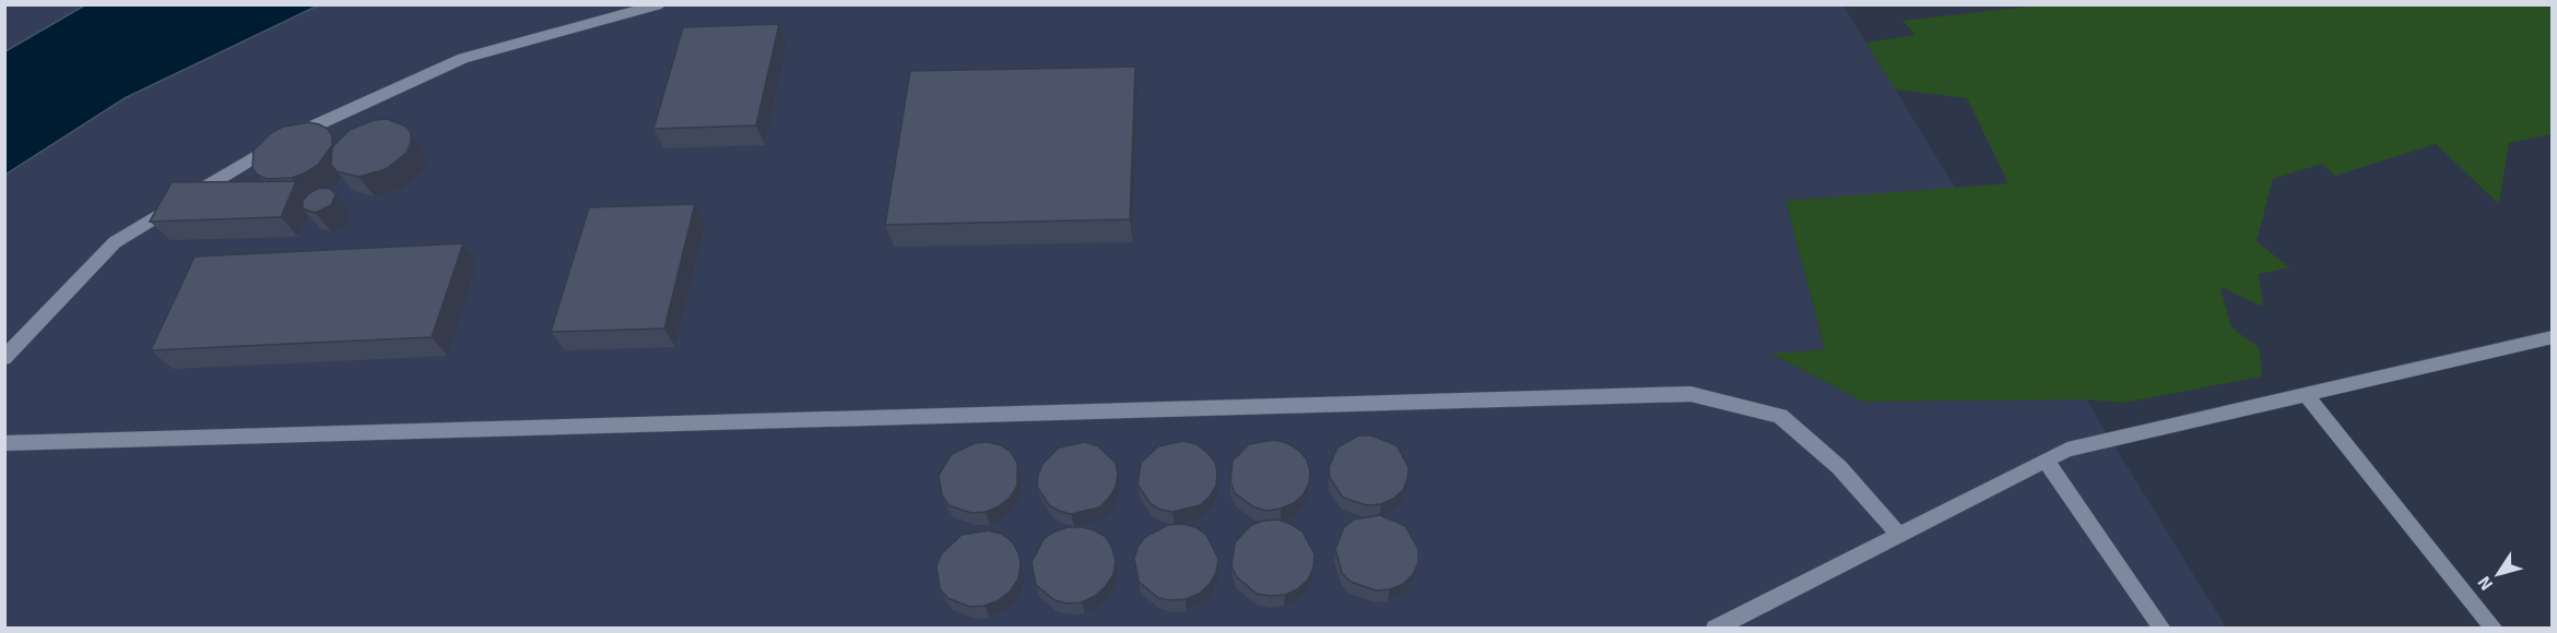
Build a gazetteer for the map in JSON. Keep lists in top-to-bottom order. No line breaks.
{"north":"bottom left"}
